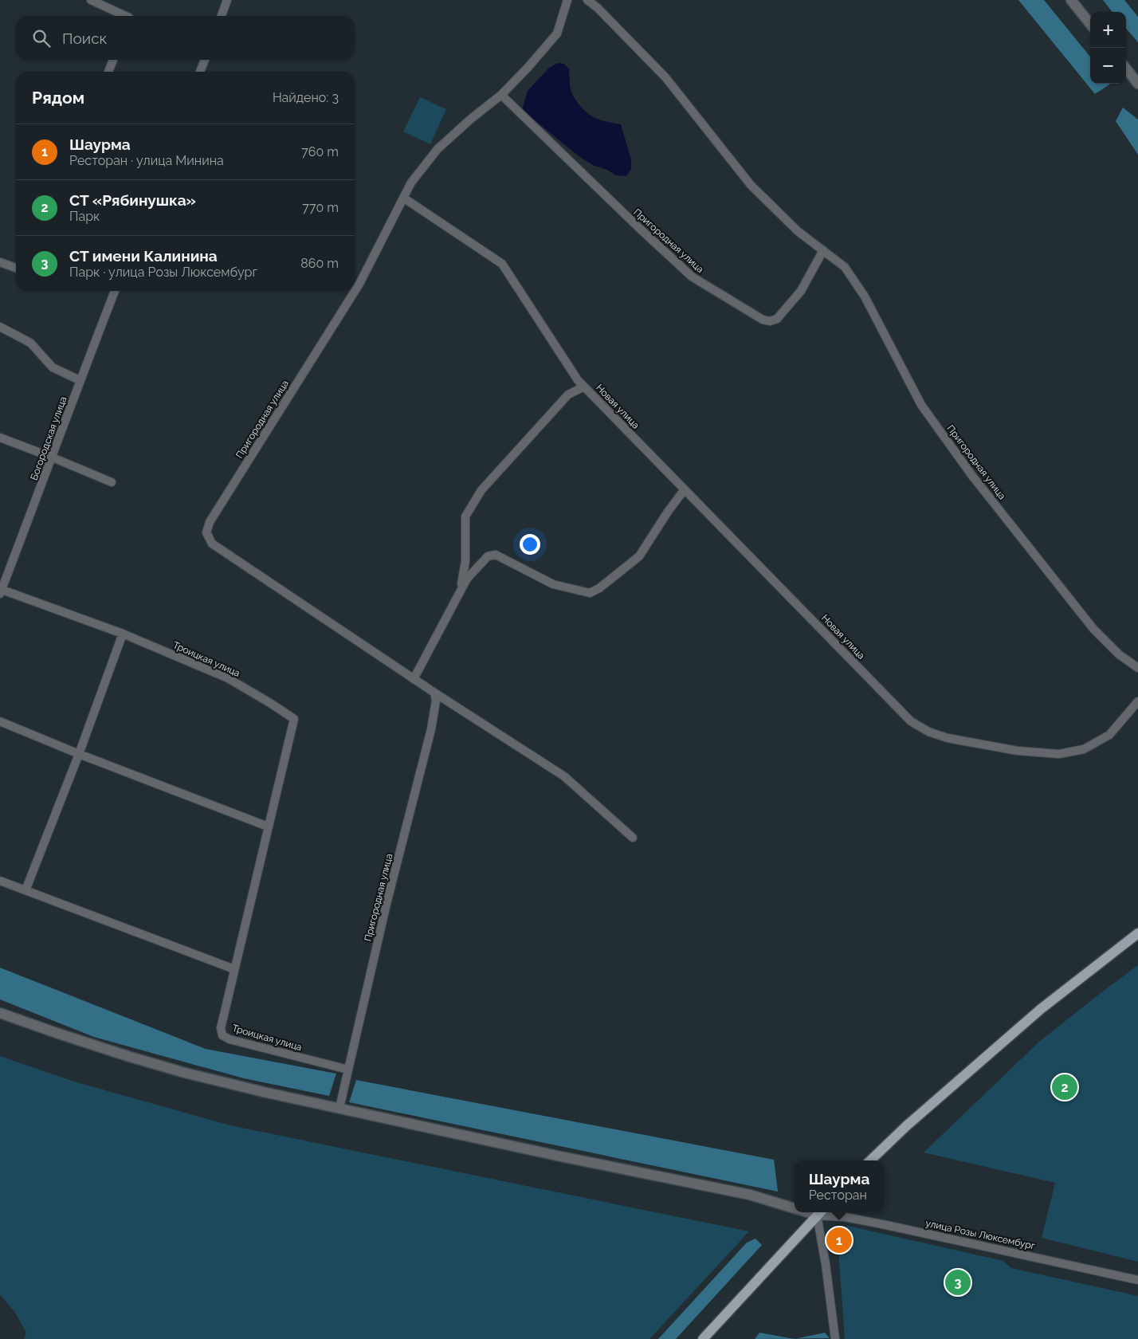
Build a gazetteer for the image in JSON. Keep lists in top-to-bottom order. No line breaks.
{"streets":{"street":["Пригородная улица","Новая улица","Богородская улица","Троицкая улица","улица Розы Люксембург"]},"crossings":[["Пригородная улица","Новая улица"],["Пригородная улица","Троицкая улица"],["Богородская улица","Троицкая улица"]],"page":{"map_buttons":["+","−"],"search":"Поиск","heading":["Рядом","Найдено: 3"],"list":[{"mark":"1","name":"Шаурма","note":"Ресторан · улица Минина","value":"760 m"},{"mark":"2","name":"СТ «Рябинушка»","note":"Парк","value":"770 m"},{"mark":"3","name":"СТ имени Калинина","note":"Парк · улица Розы Люксембург","value":"860 m"}],"pins":["2","1","3"],"popup":["Шаурма","Ресторан"]}}
